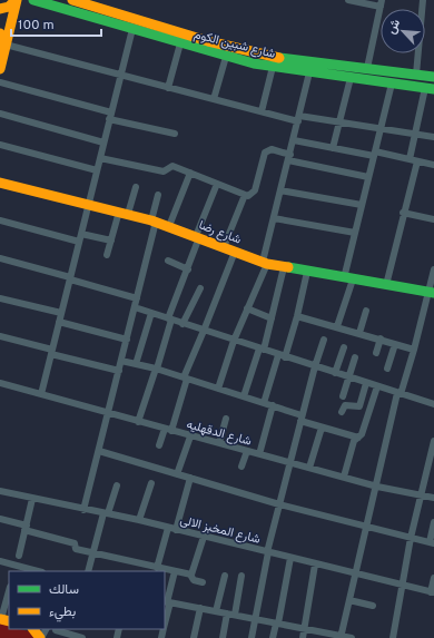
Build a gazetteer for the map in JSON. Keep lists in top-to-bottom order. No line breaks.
{"streets":{"street":["شارع شبين الكوم","شارع رضا","شارع الدقهليه","شارع المخبز الالى"]},"legend":["سالك","بطيء"],"scale_bar":"100 m","north":"top left"}
